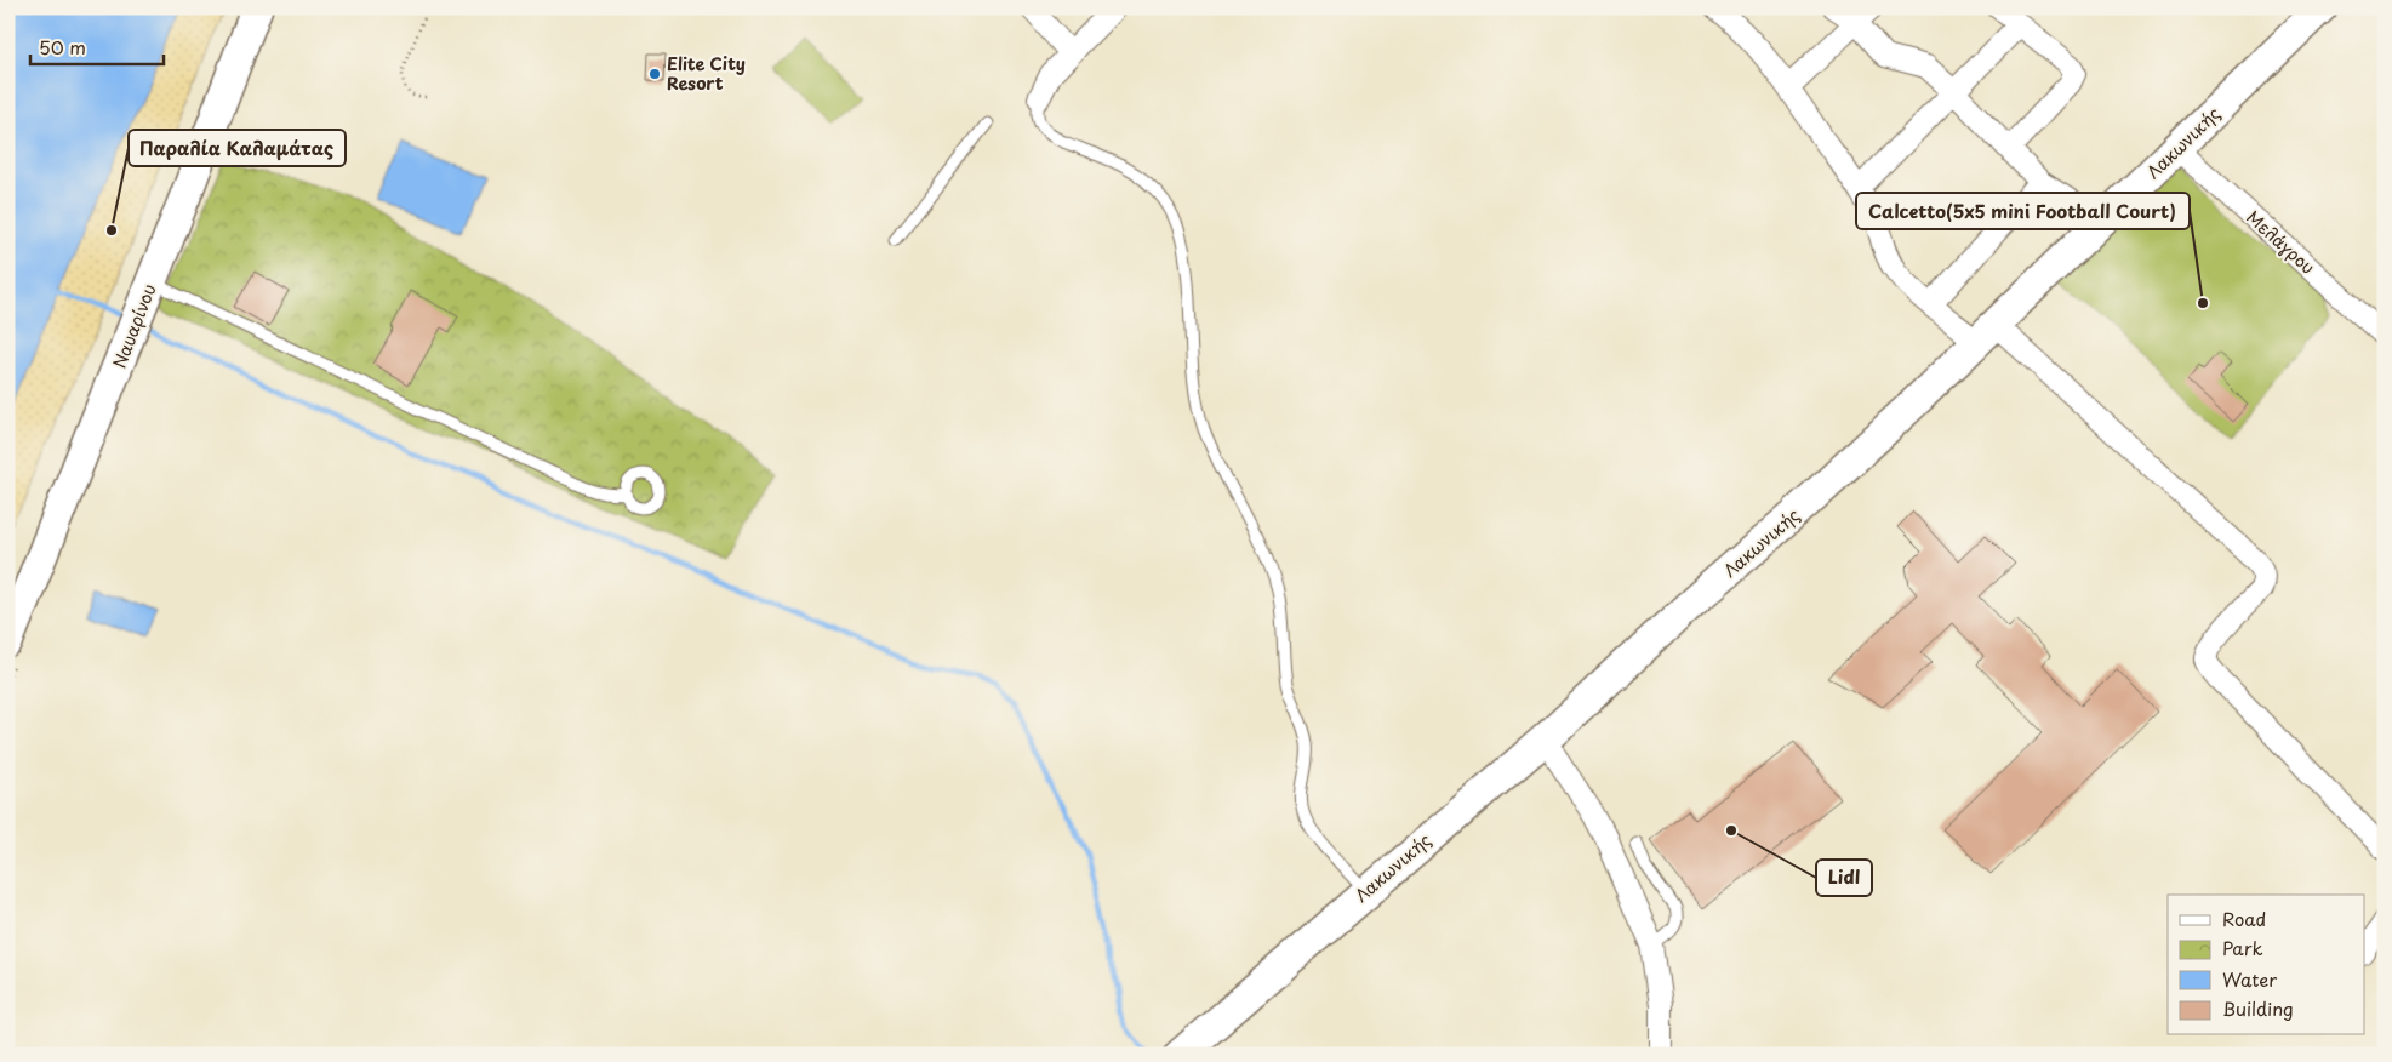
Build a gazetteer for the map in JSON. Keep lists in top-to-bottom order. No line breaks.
{"streets":{"main road":["Λακωνικής","Ναυαρίνου"],"street":["Μελάγρου"]},"crossings":[["Λακωνικής","Μελάγρου"]],"places":["Elite City Resort","Παραλία Καλαμάτας","Calcetto(5x5 mini Football Court)","Lidl"],"legend":["Road","Park","Water","Building"],"scale_bar":"50 m"}
